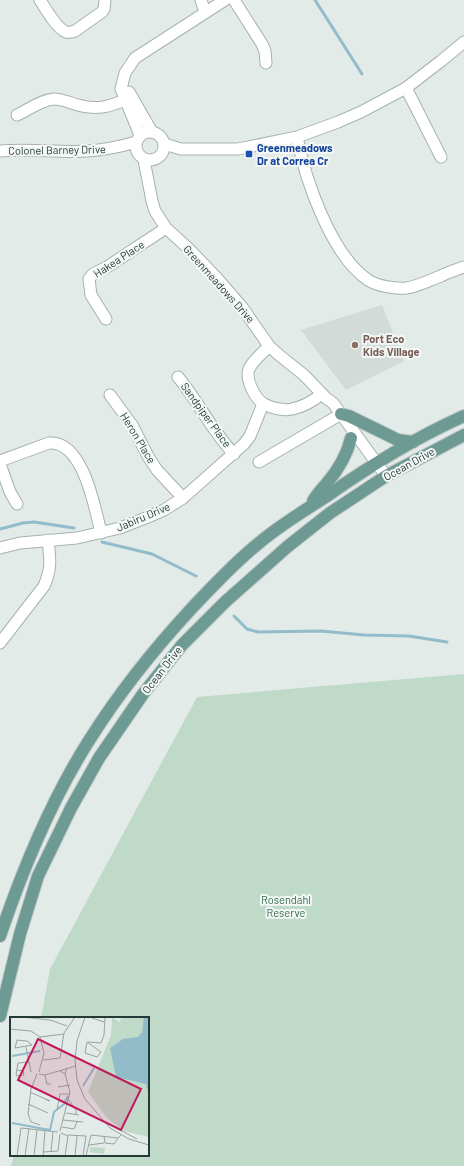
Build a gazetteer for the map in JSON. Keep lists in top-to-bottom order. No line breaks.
{"streets":{"main road":["Ocean Drive"],"street":["Colonel Barney Drive","Hakea Place","Greenmeadows Drive","Sandpiper Place","Heron Place","Jabiru Drive"]},"crossings":[["Colonel Barney Drive","Greenmeadows Drive"],["Hakea Place","Greenmeadows Drive"],["Greenmeadows Drive","Ocean Drive"],["Sandpiper Place","Jabiru Drive"],["Heron Place","Jabiru Drive"]],"parks":["Rosendahl Reserve"],"places":{"transit":["Greenmeadows Dr at Correa Cr"],"other":["Port Eco Kids Village"]}}
